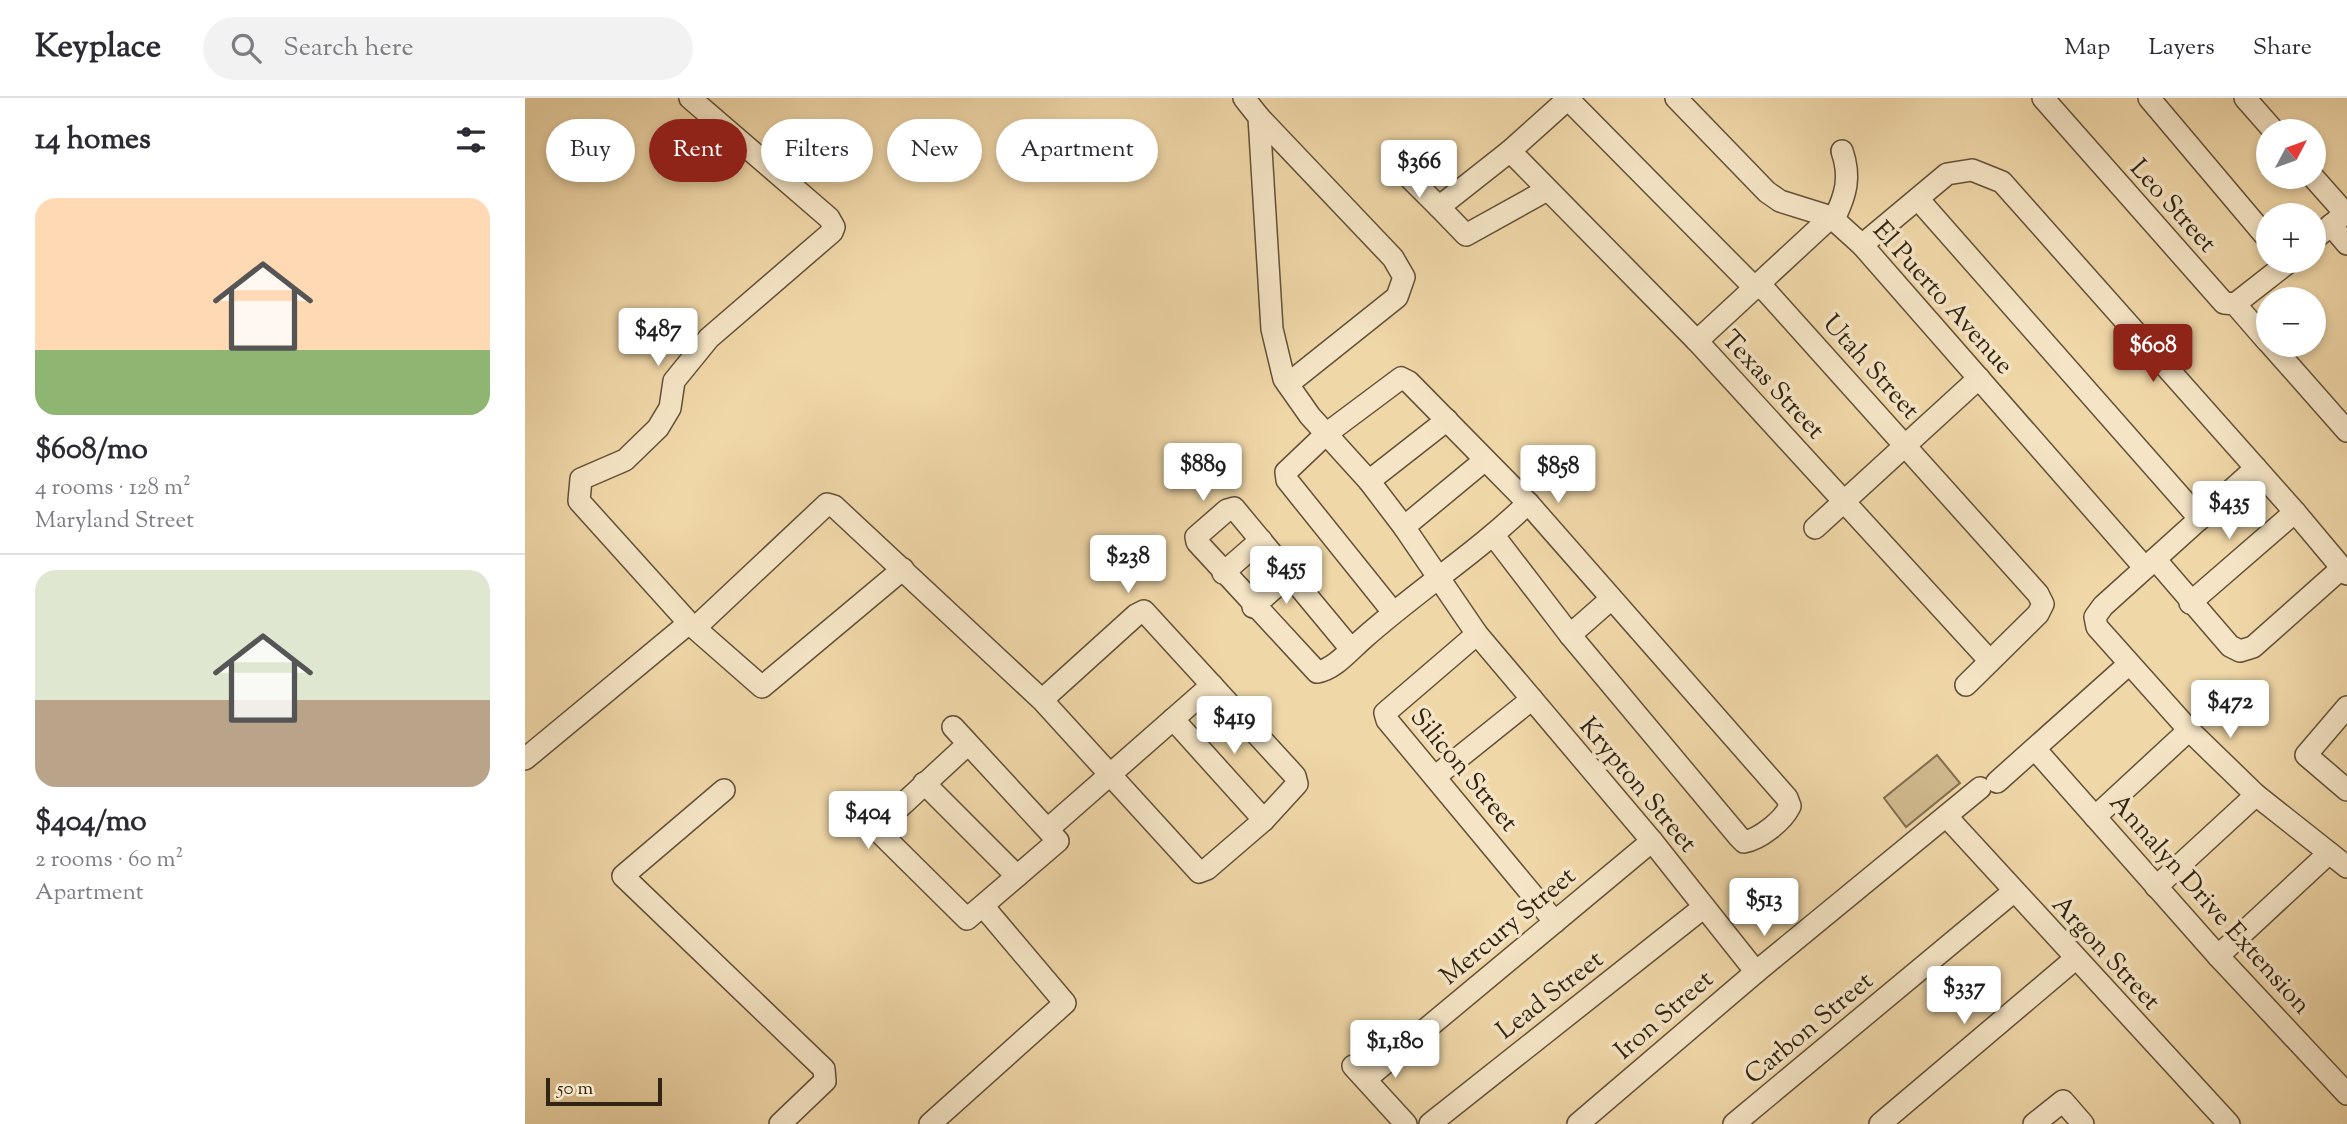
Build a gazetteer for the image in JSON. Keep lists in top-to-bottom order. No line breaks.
{"streets":{"street":["Leo Street","El Puerto Avenue","Utah Street","Texas Street","Silicon Street","Krypton Street","Annalyn Drive Extension","Mercury Street","Argon Street","Lead Street","Iron Street","Carbon Street"]},"crossings":[["Utah Street","Texas Street"],["Silicon Street","Krypton Street"],["Silicon Street","Mercury Street"],["Krypton Street","Mercury Street"],["Krypton Street","Lead Street"],["Krypton Street","Iron Street"],["Annalyn Drive Extension","Iron Street"],["Argon Street","Iron Street"],["Argon Street","Carbon Street"]],"scale_bar":"50 m","north":"top right","page":{"header":"Keyplace","search":"Search here","nav":["Map","Layers","Share"],"heading":"14 homes","map_buttons":["+","−"],"chip":["Buy","Rent","Filters","New","Apartment"],"price":["$366","$487","$608","$889","$858","$435","$238","$455","$472","$419","$404","$513","$337","$1,180"],"list":[{"name":"$608/mo","note":"4 rooms · 128 m² · Maryland Street"},{"name":"$404/mo","note":"2 rooms · 60 m² · Apartment"}],"scale":"50 m"}}
